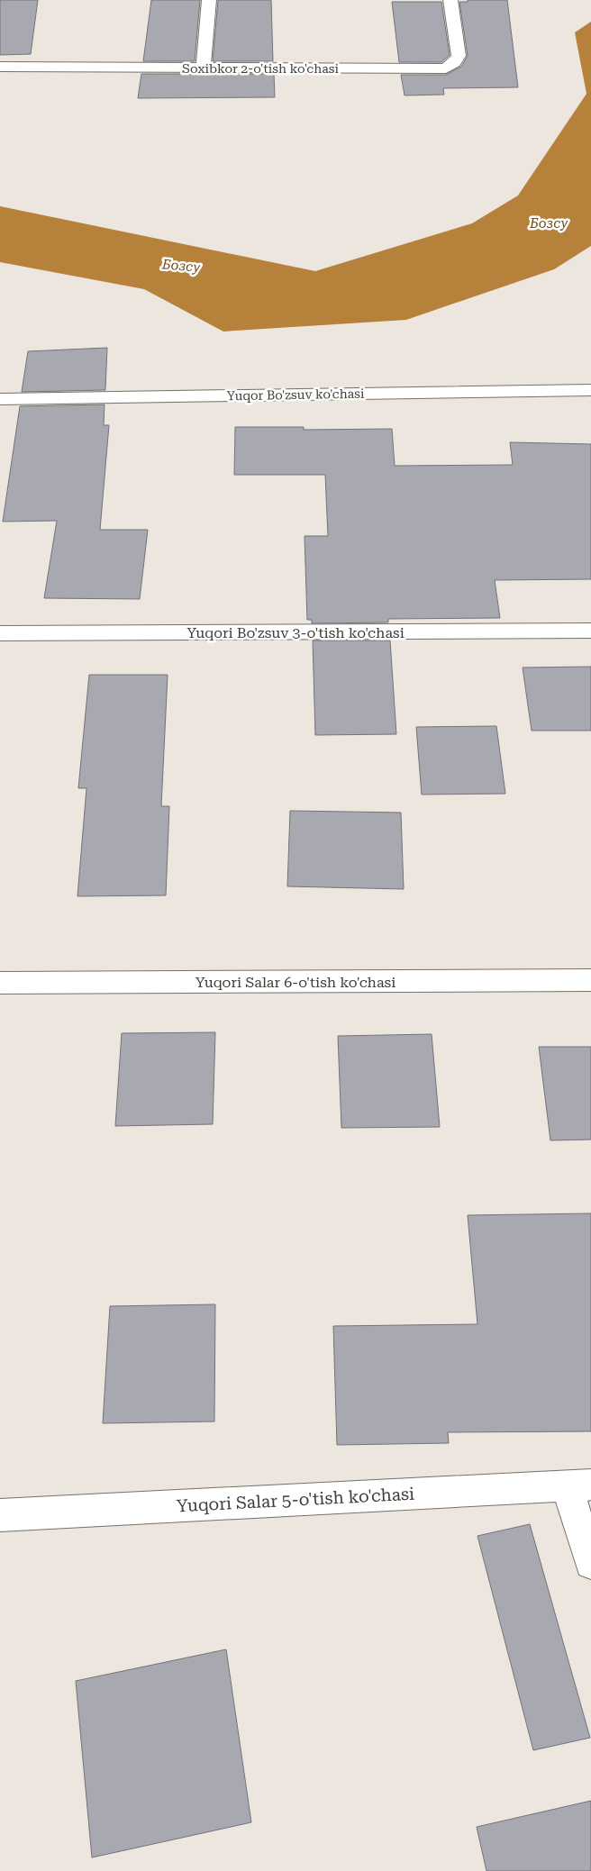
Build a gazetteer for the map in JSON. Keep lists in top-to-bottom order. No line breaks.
{"streets":{"street":["Soxibkor 2-o'tish ko'chasi","Yuqor Bo'zsuv ko'chasi","Yuqori Bo'zsuv 3-o'tish ko'chasi","Yuqori Salar 6-o'tish ko'chasi","Yuqori Salar 5-o'tish ko'chasi"]},"water":["Бозсу"]}
